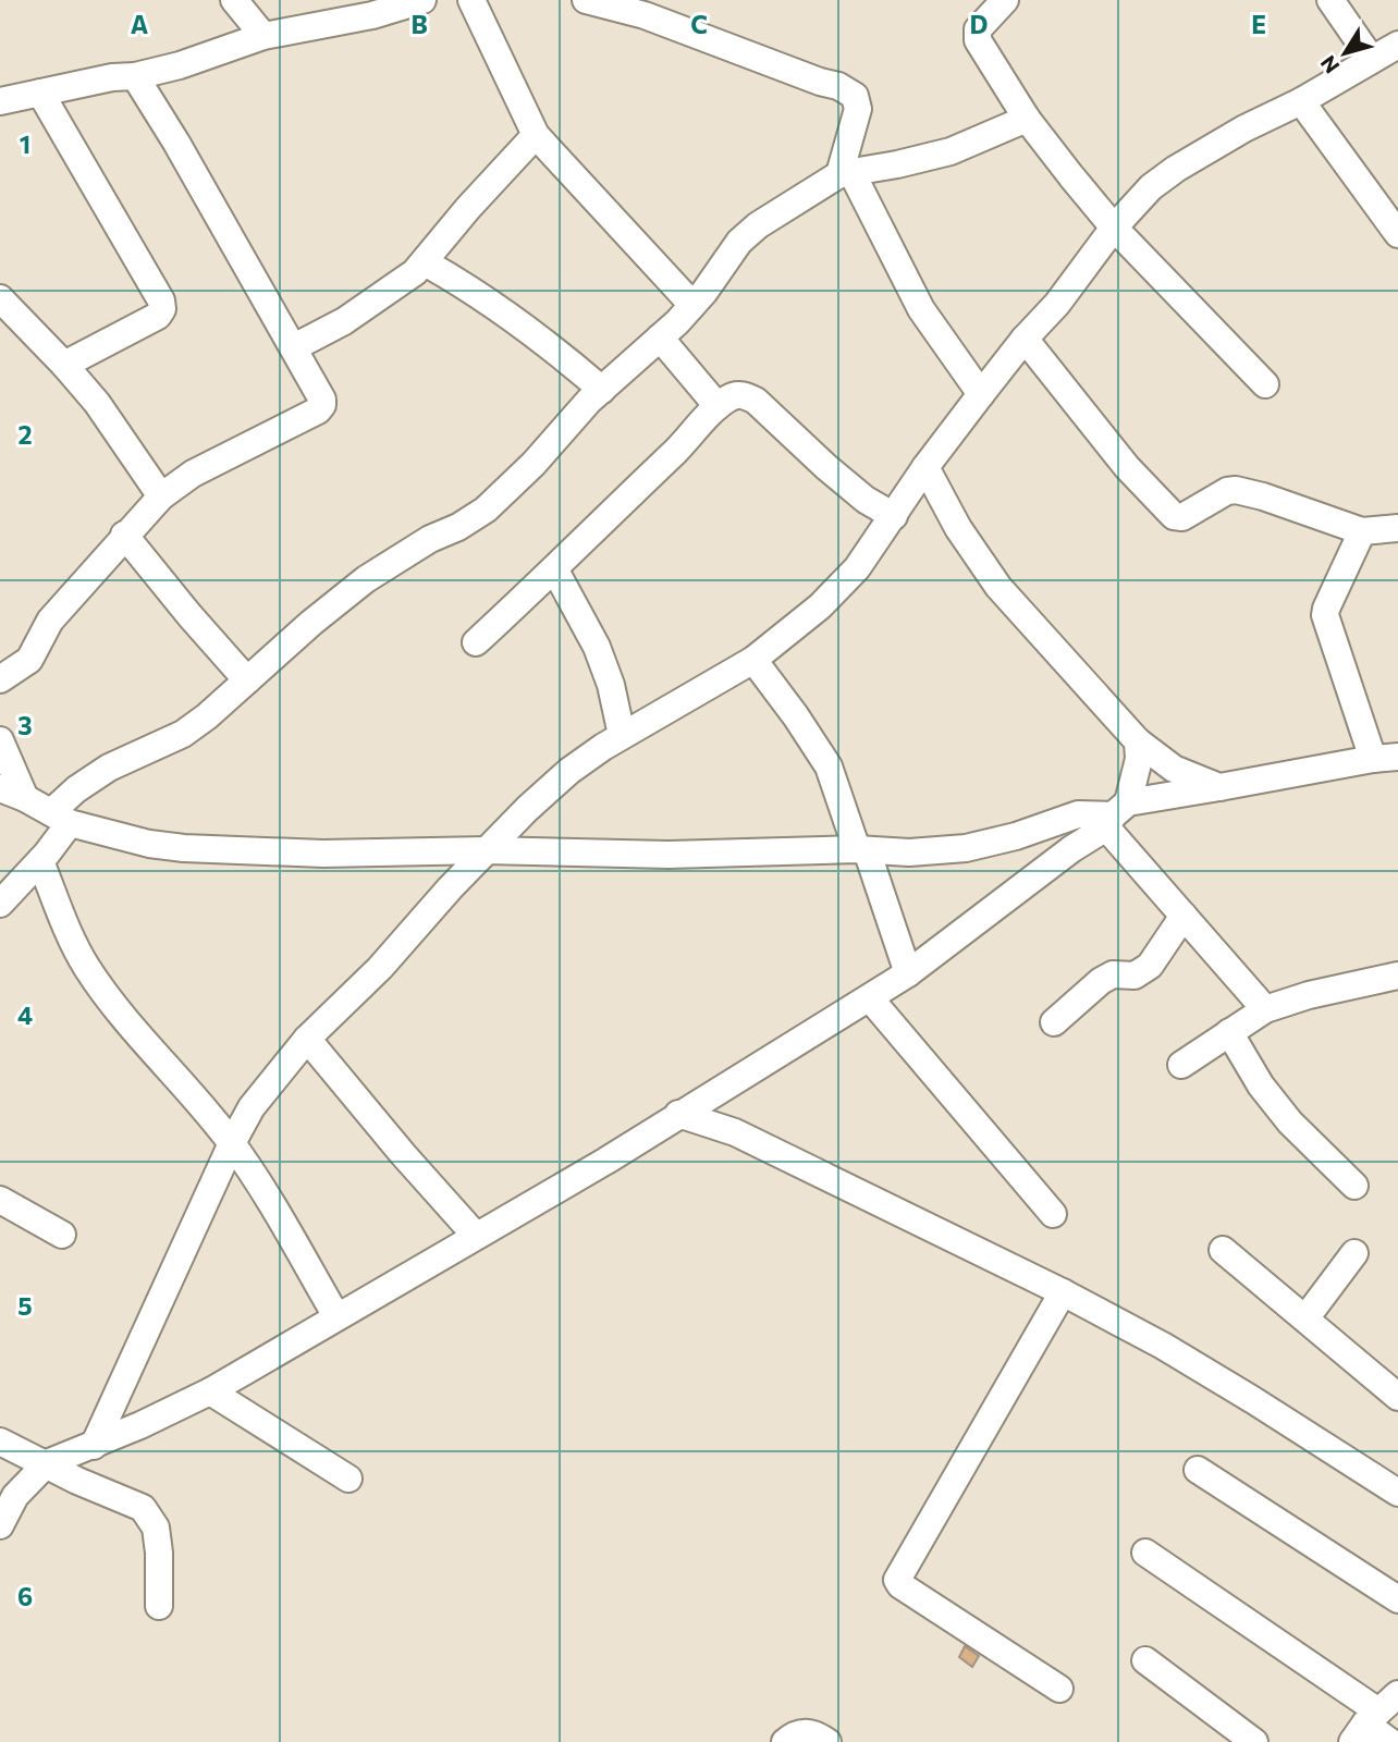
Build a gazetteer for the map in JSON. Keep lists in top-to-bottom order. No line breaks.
{"north":"bottom left","grid":{"columns":["A","B","C","D","E"],"rows":["1","2","3","4","5","6"]}}
